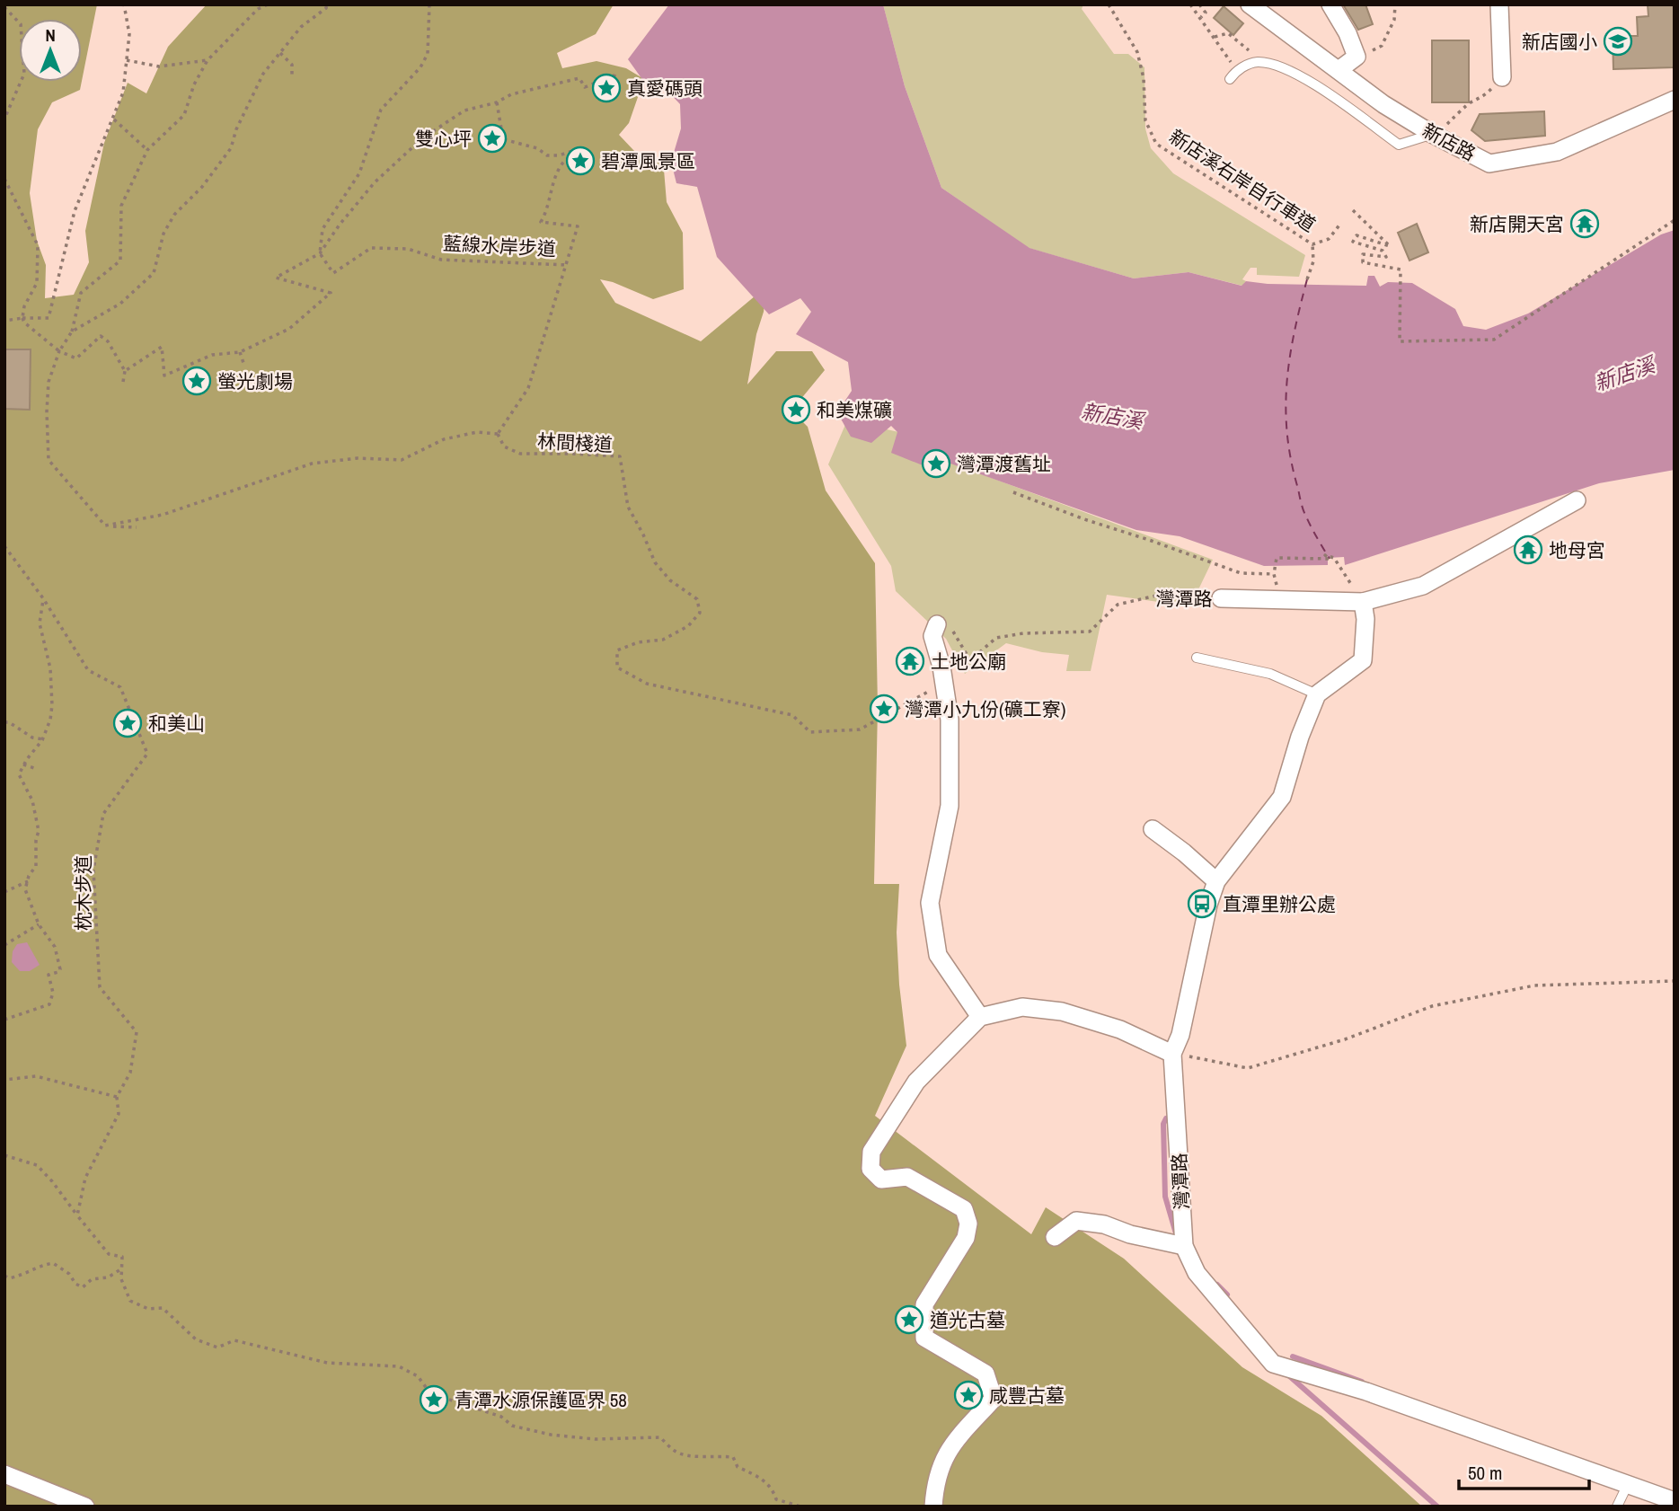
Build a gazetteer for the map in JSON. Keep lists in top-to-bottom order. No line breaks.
{"streets":{"street":["新店路","灣潭路"],"path":["新店溪右岸自行車道","藍線水岸步道","林間棧道","枕木步道"]},"crossings":[["藍線水岸步道","林間棧道"]],"water":["新店溪"],"places":{"school or university":["新店國小"],"place":["真愛碼頭","雙心坪","碧潭風景區","螢光劇場","和美煤礦","灣潭渡舊址","灣潭小九份(礦工寮)","和美山","道光古墓","咸豐古墓","青潭水源保護區界 58"],"temple":["新店開天宮","地母宮","土地公廟"],"bus stop":["直潭里辦公處"]},"scale_bar":"50 m","north":"top"}
